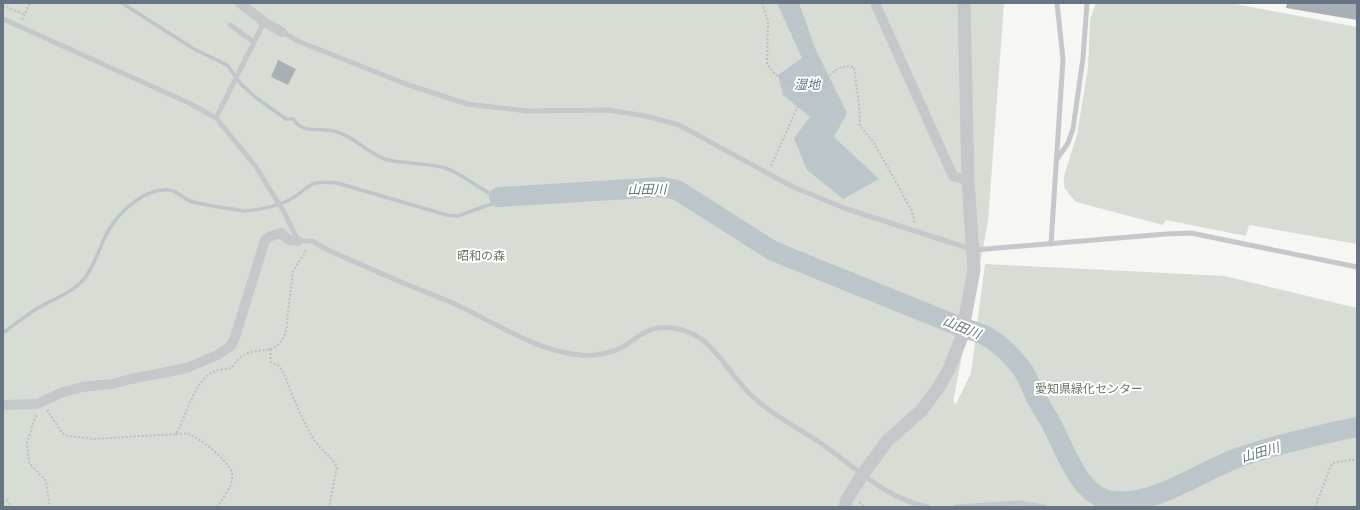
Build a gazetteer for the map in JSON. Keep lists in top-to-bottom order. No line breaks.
{"water":["湿地","山田川"],"parks":["昭和の森","愛知県緑化センター"]}
